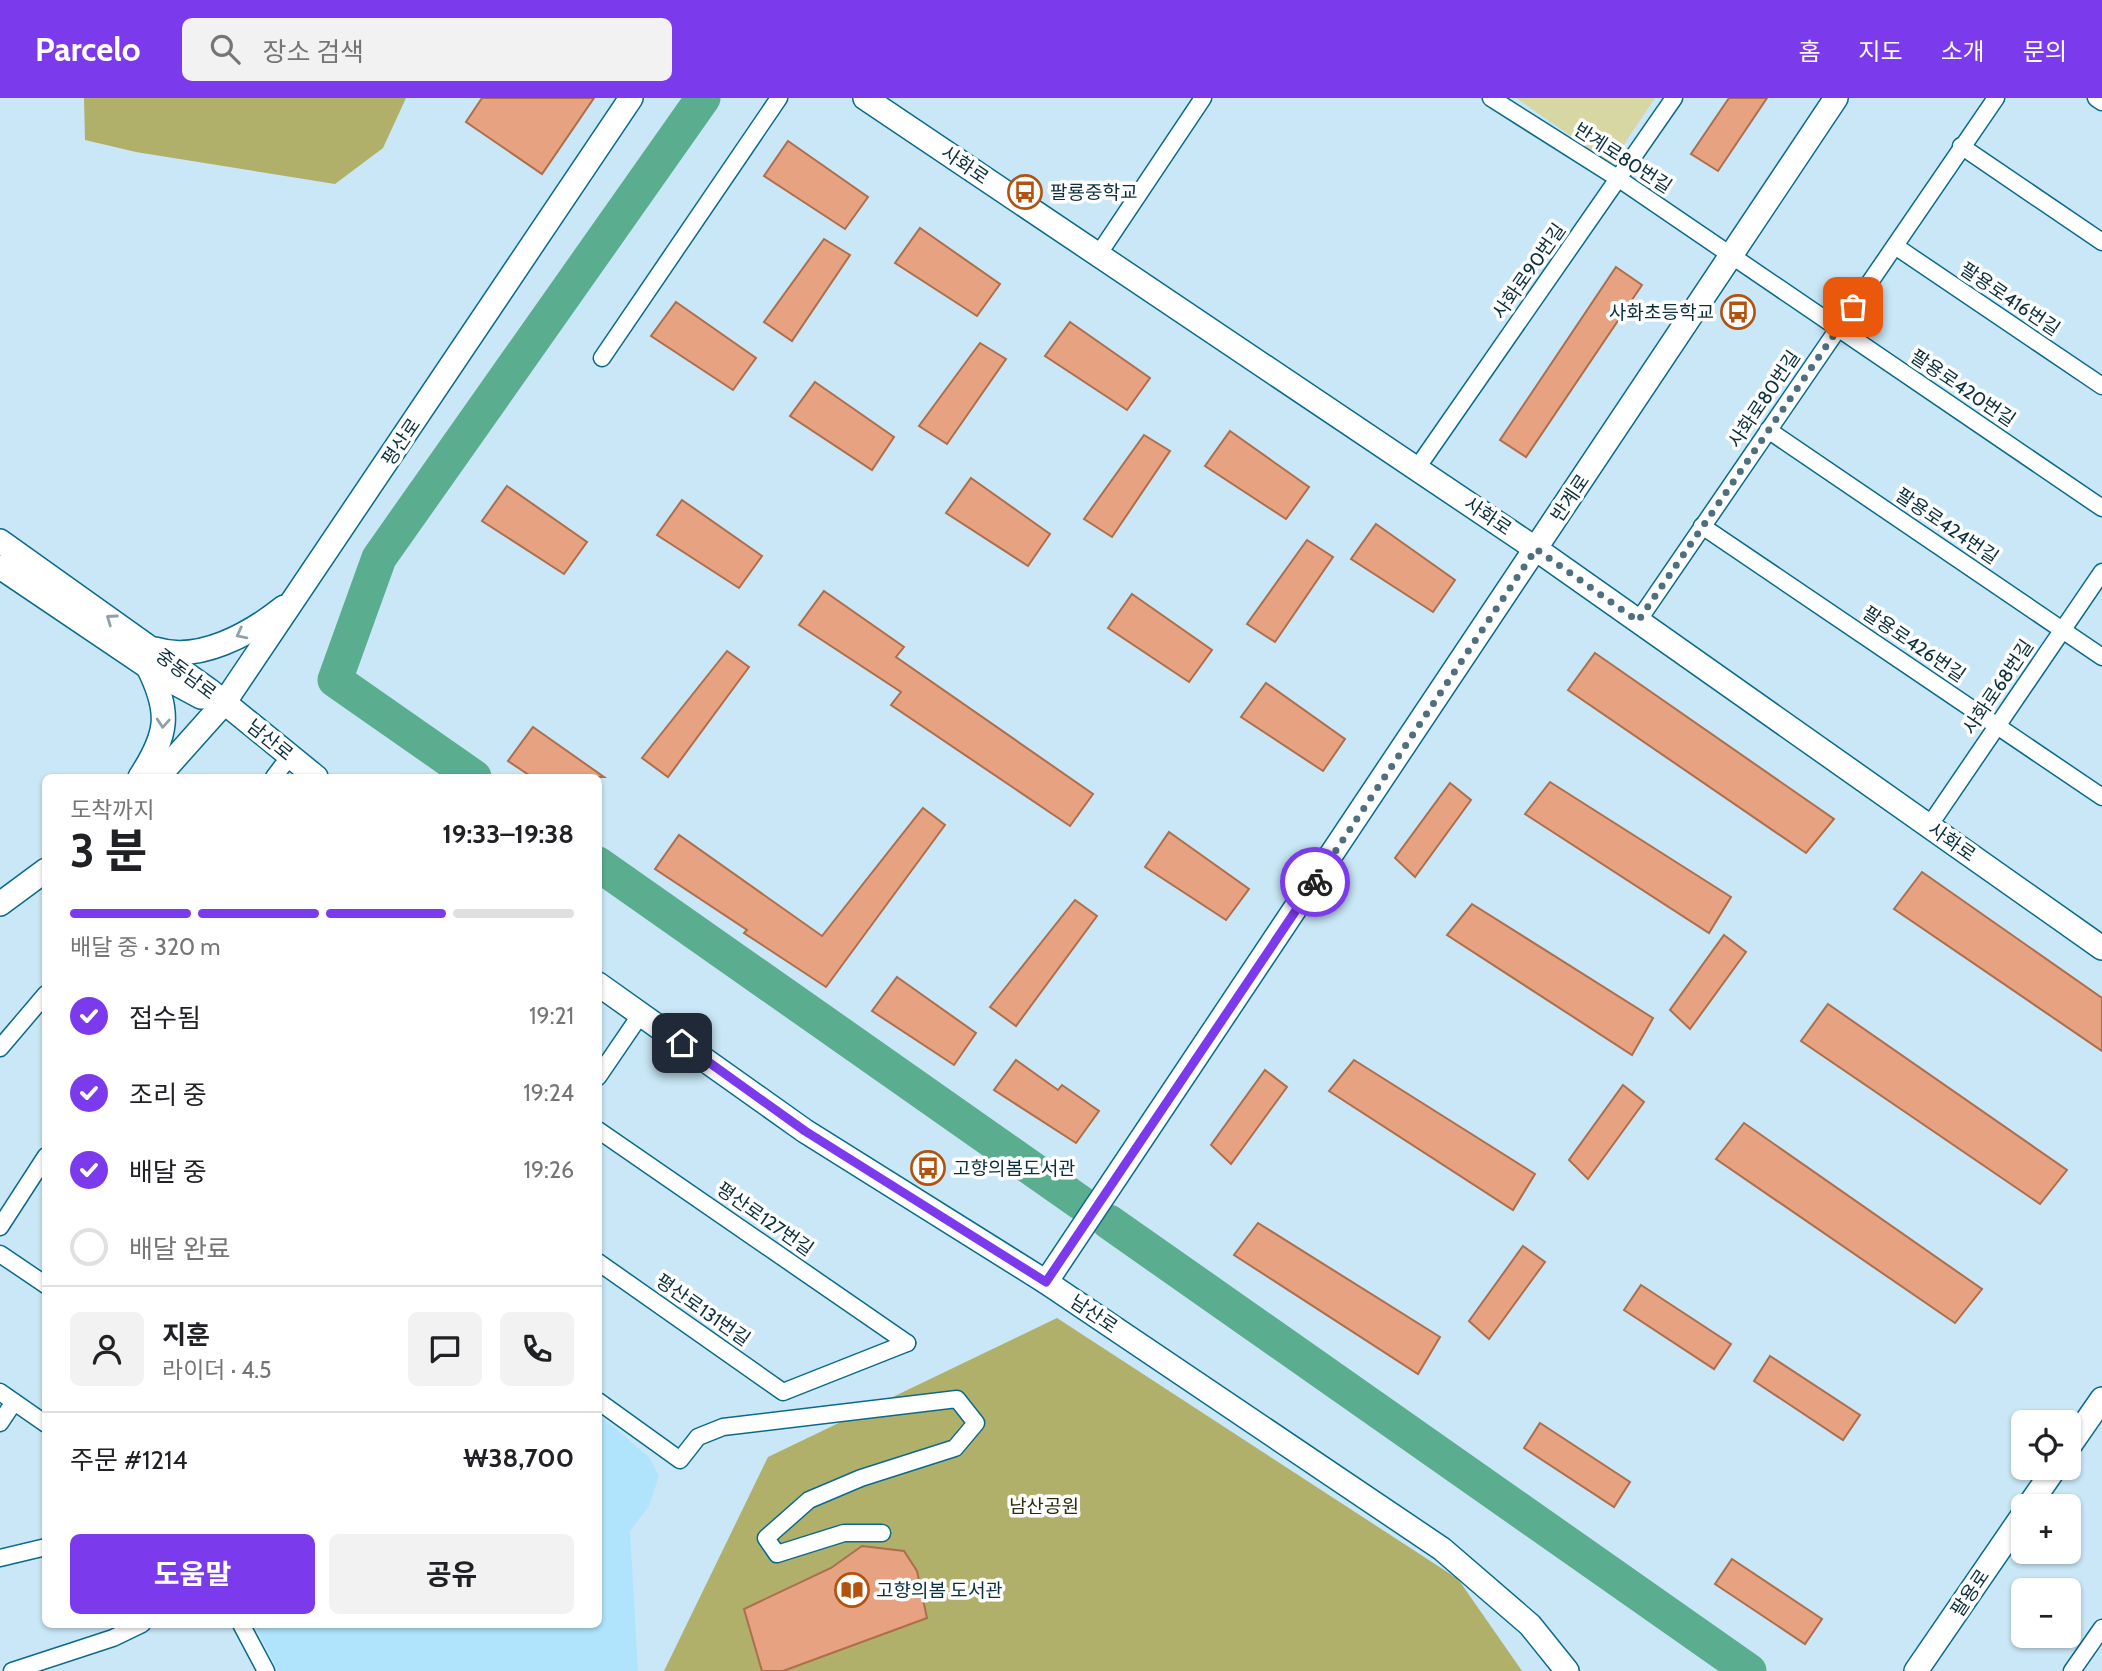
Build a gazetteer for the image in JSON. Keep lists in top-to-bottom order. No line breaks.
{"streets":{"main road":["사화로","평산로","반계로","중동남로","남산로","팔용로"],"street":["반계로80번길","사화로90번길","팔용로416번길","팔용로420번길","사화로80번길","팔용로424번길","팔용로426번길","사화로68번길","평산로127번길","평산로131번길"]},"crossings":[["반계로80번길","사화로90번길"],["반계로80번길","팔용로420번길"],["반계로80번길","반계로"],["사화로","사화로90번길"],["사화로","사화로80번길"],["사화로","반계로"],["사화로","사화로68번길"],["팔용로416번길","사화로80번길"],["팔용로420번길","사화로80번길"],["팔용로420번길","반계로"],["사화로80번길","팔용로424번길"],["사화로80번길","팔용로426번길"],["평산로","중동남로"],["평산로","남산로"],["반계로","남산로"],["팔용로424번길","사화로68번길"],["팔용로426번길","사화로68번길"],["중동남로","남산로"],["평산로127번길","평산로131번길"]],"parks":["남산공원"],"places":{"bus stop":["팔룡중학교","사화초등학교","고향의봄도서관"],"library":["고향의봄 도서관"]},"page":{"header":"Parcelo","search":"장소 검색","nav":["홈","지도","소개","문의"],"heading":["3 분","도착까지","19:33–19:38"],"panel":["지훈","라이더 · 4.5","주문 #1214","₩38,700"],"bar":"배달 중 · 320 m","list":[["접수됨","19:21"],["조리 중","19:24"],["배달 중","19:26"],"배달 완료"],"map_buttons":["+","−"],"buttons":["도움말","공유"]}}
